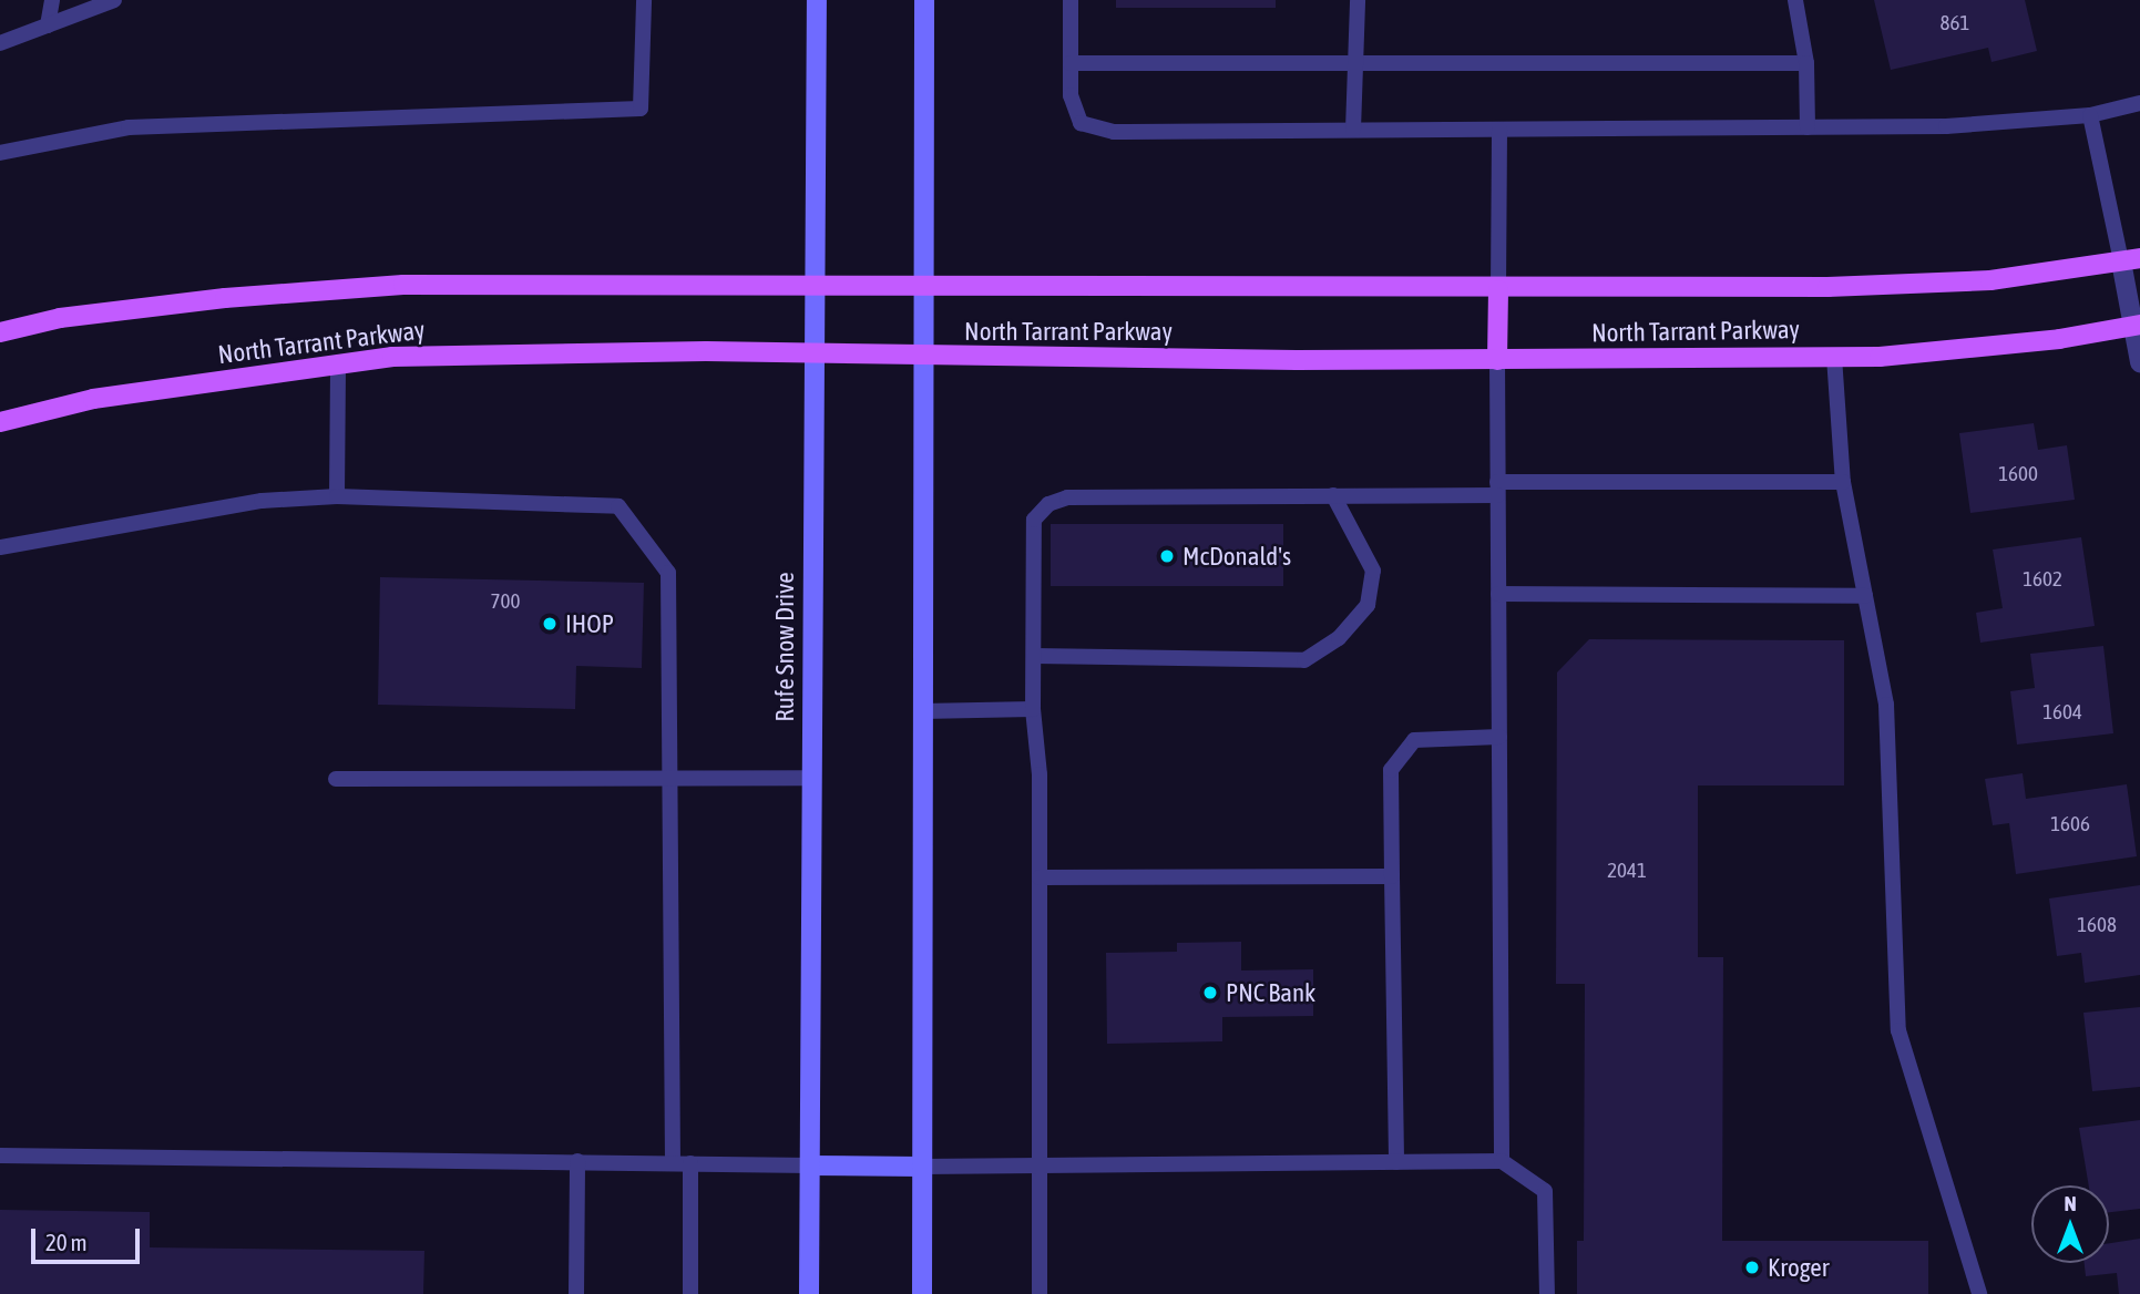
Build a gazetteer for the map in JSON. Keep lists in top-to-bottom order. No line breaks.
{"streets":{"main road":["North Tarrant Parkway","Rufe Snow Drive"]},"crossings":[["North Tarrant Parkway","Rufe Snow Drive"]],"places":["McDonald's","IHOP","PNC Bank","Kroger"],"house_numbers":["861","1600","1602","700","1604","1606","2041","1608"],"scale_bar":"20 m","north":"top"}
